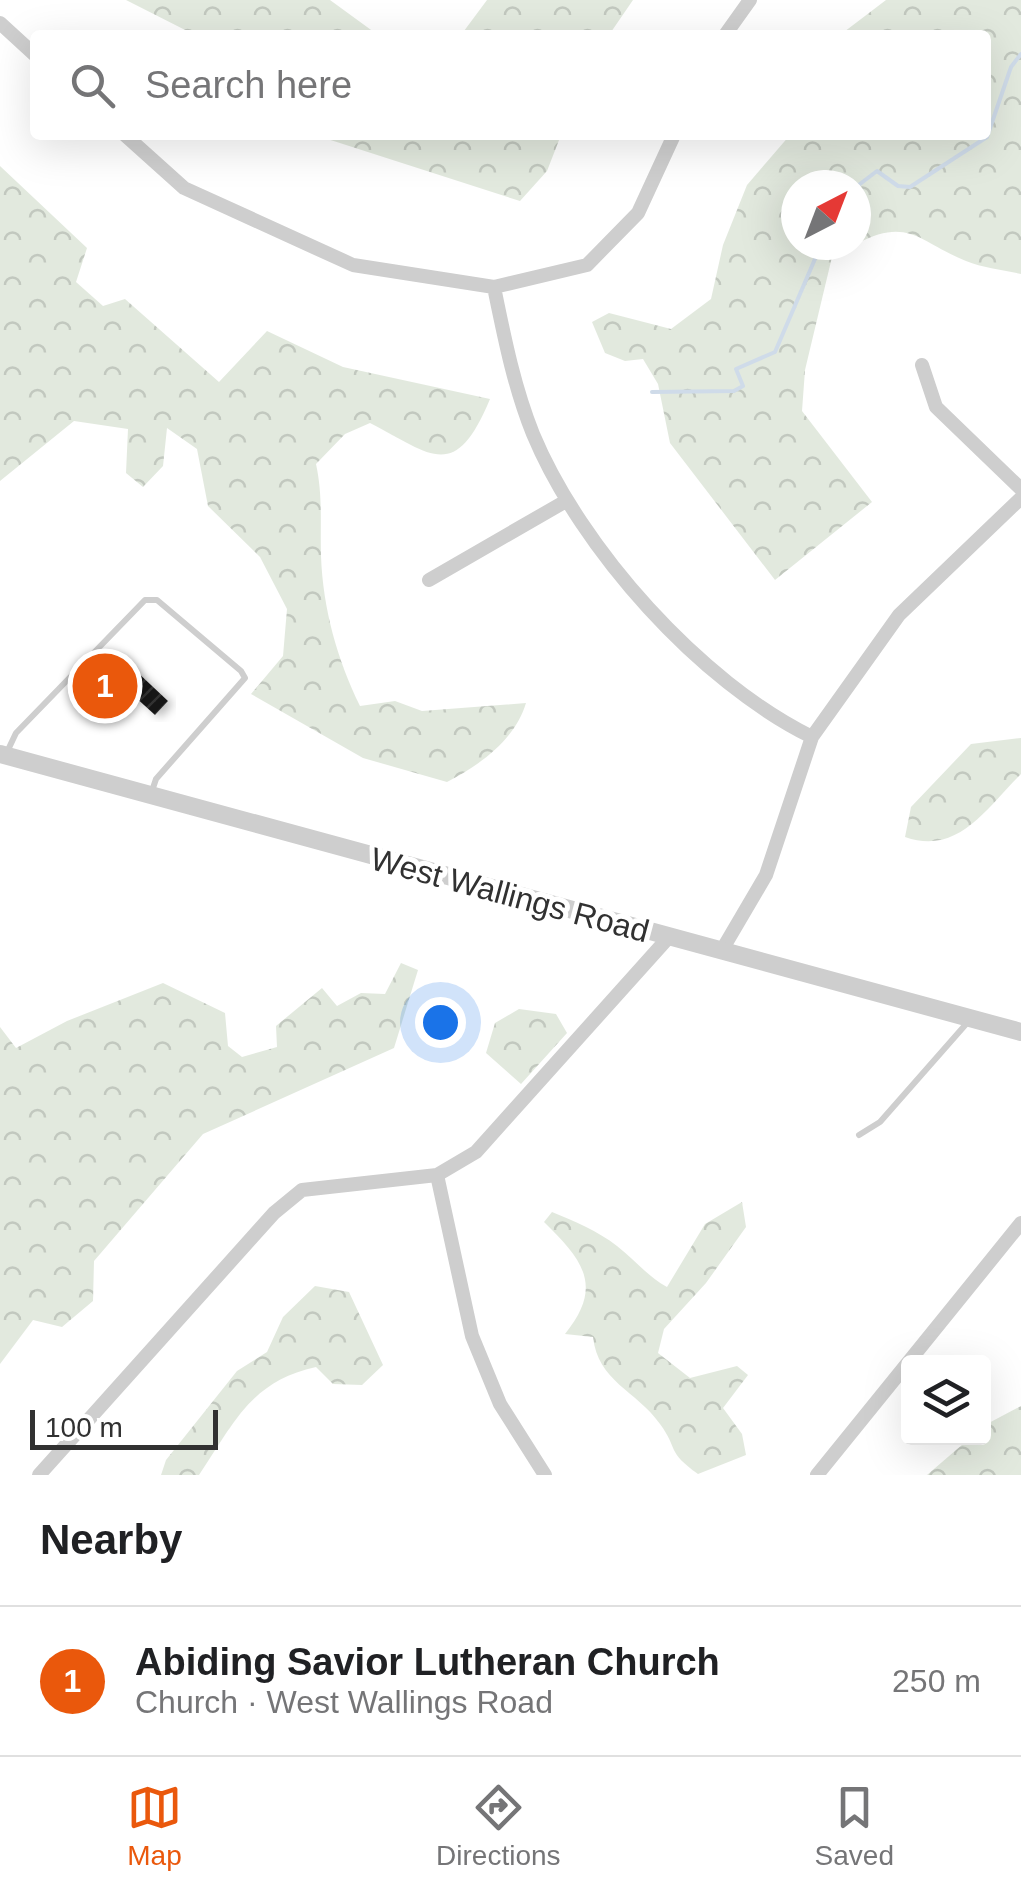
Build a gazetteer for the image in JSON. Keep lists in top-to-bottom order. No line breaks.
{"streets":{"street":["West Wallings Road"]},"scale_bar":"100 m","north":"top right","page":{"search":"Search here","pins":"1","scale":"100 m","heading":"Nearby","list":[{"mark":"1","name":"Abiding Savior Lutheran Church","note":"Church · West Wallings Road","value":"250 m"}],"nav":["Map","Directions","Saved"]}}
